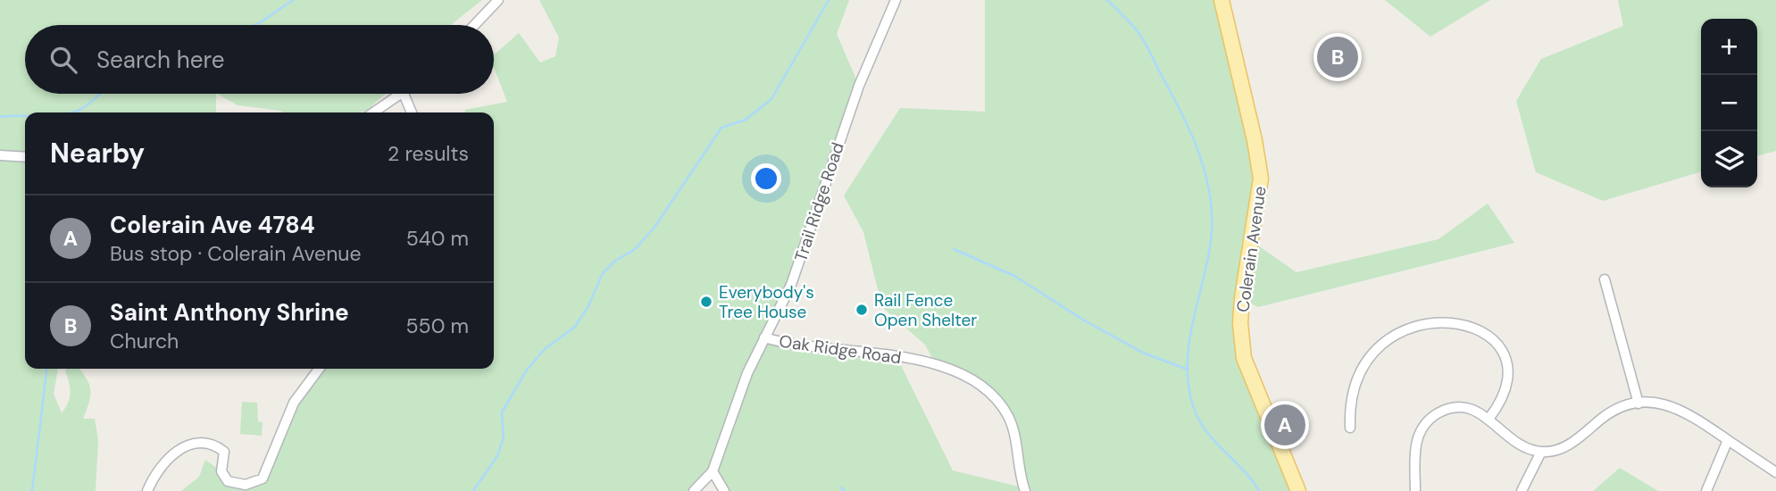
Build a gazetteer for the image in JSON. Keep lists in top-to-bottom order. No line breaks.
{"streets":{"main road":["Colerain Avenue"],"street":["Trail Ridge Road","Oak Ridge Road"]},"crossings":[["Trail Ridge Road","Oak Ridge Road"]],"places":["Everybody's Tree House","Rail Fence Open Shelter"],"page":{"map_buttons":["+","−"],"search":"Search here","pins":["B","A"],"heading":["Nearby","2 results"],"list":[{"mark":"A","name":"Colerain Ave 4784","note":"Bus stop · Colerain Avenue","value":"540 m"},{"mark":"B","name":"Saint Anthony Shrine","note":"Church","value":"550 m"}]}}
